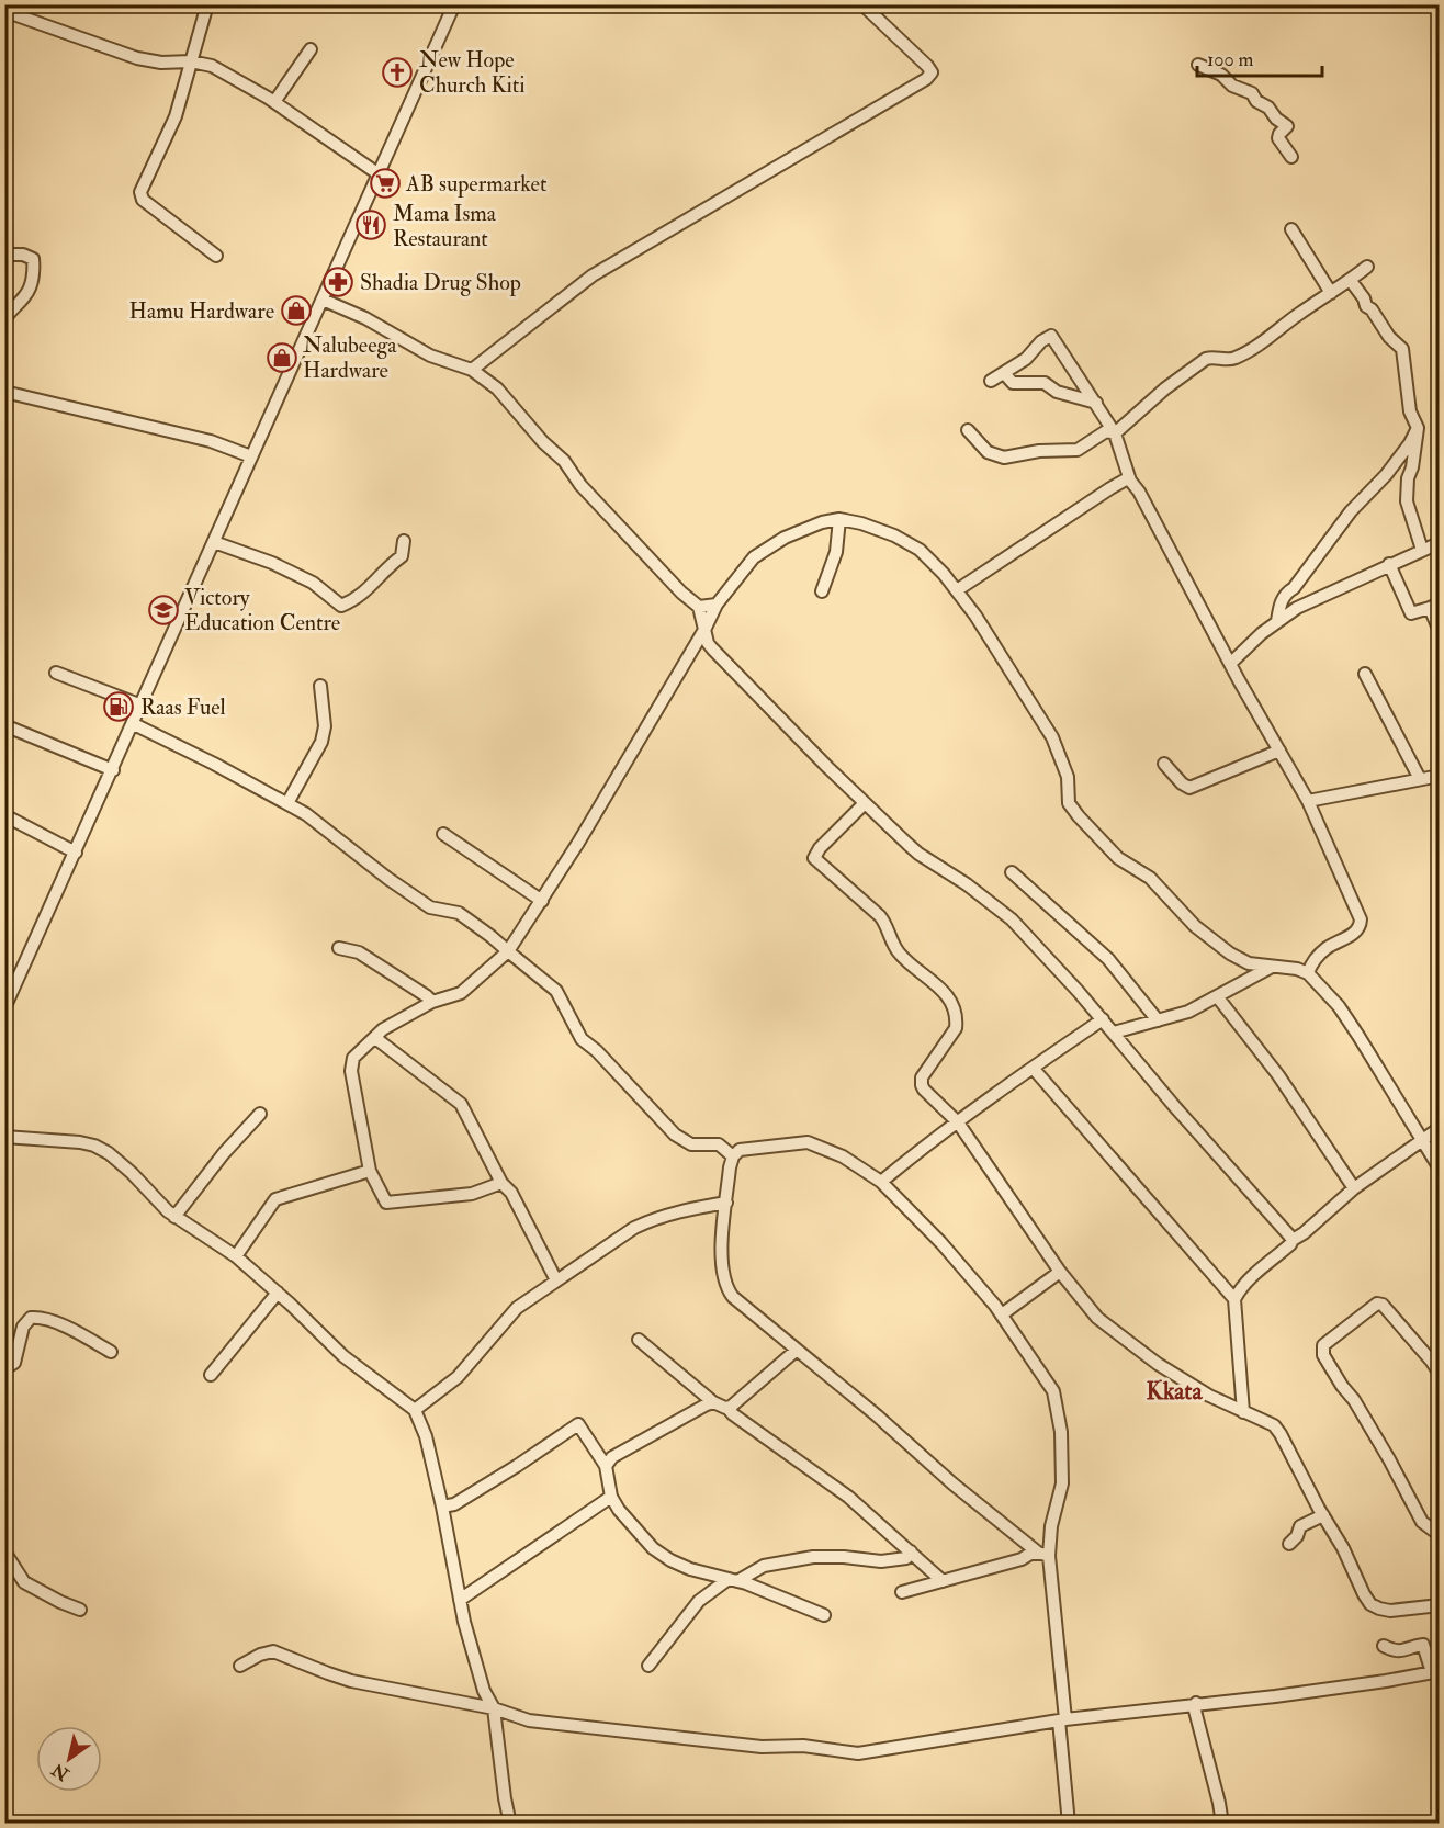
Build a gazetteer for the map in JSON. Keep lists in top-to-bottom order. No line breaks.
{"districts":["Kkata"],"places":{"church":["New Hope Church Kiti"],"supermarket":["AB supermarket"],"restaurant":["Mama Isma Restaurant"],"pharmacy":["Shadia Drug Shop"],"shop":["Hamu Hardware","Nalubeega Hardware"],"school or university":["Victory Education Centre"],"fuel station":["Raas Fuel"]},"scale_bar":"100 m","north":"bottom left"}
